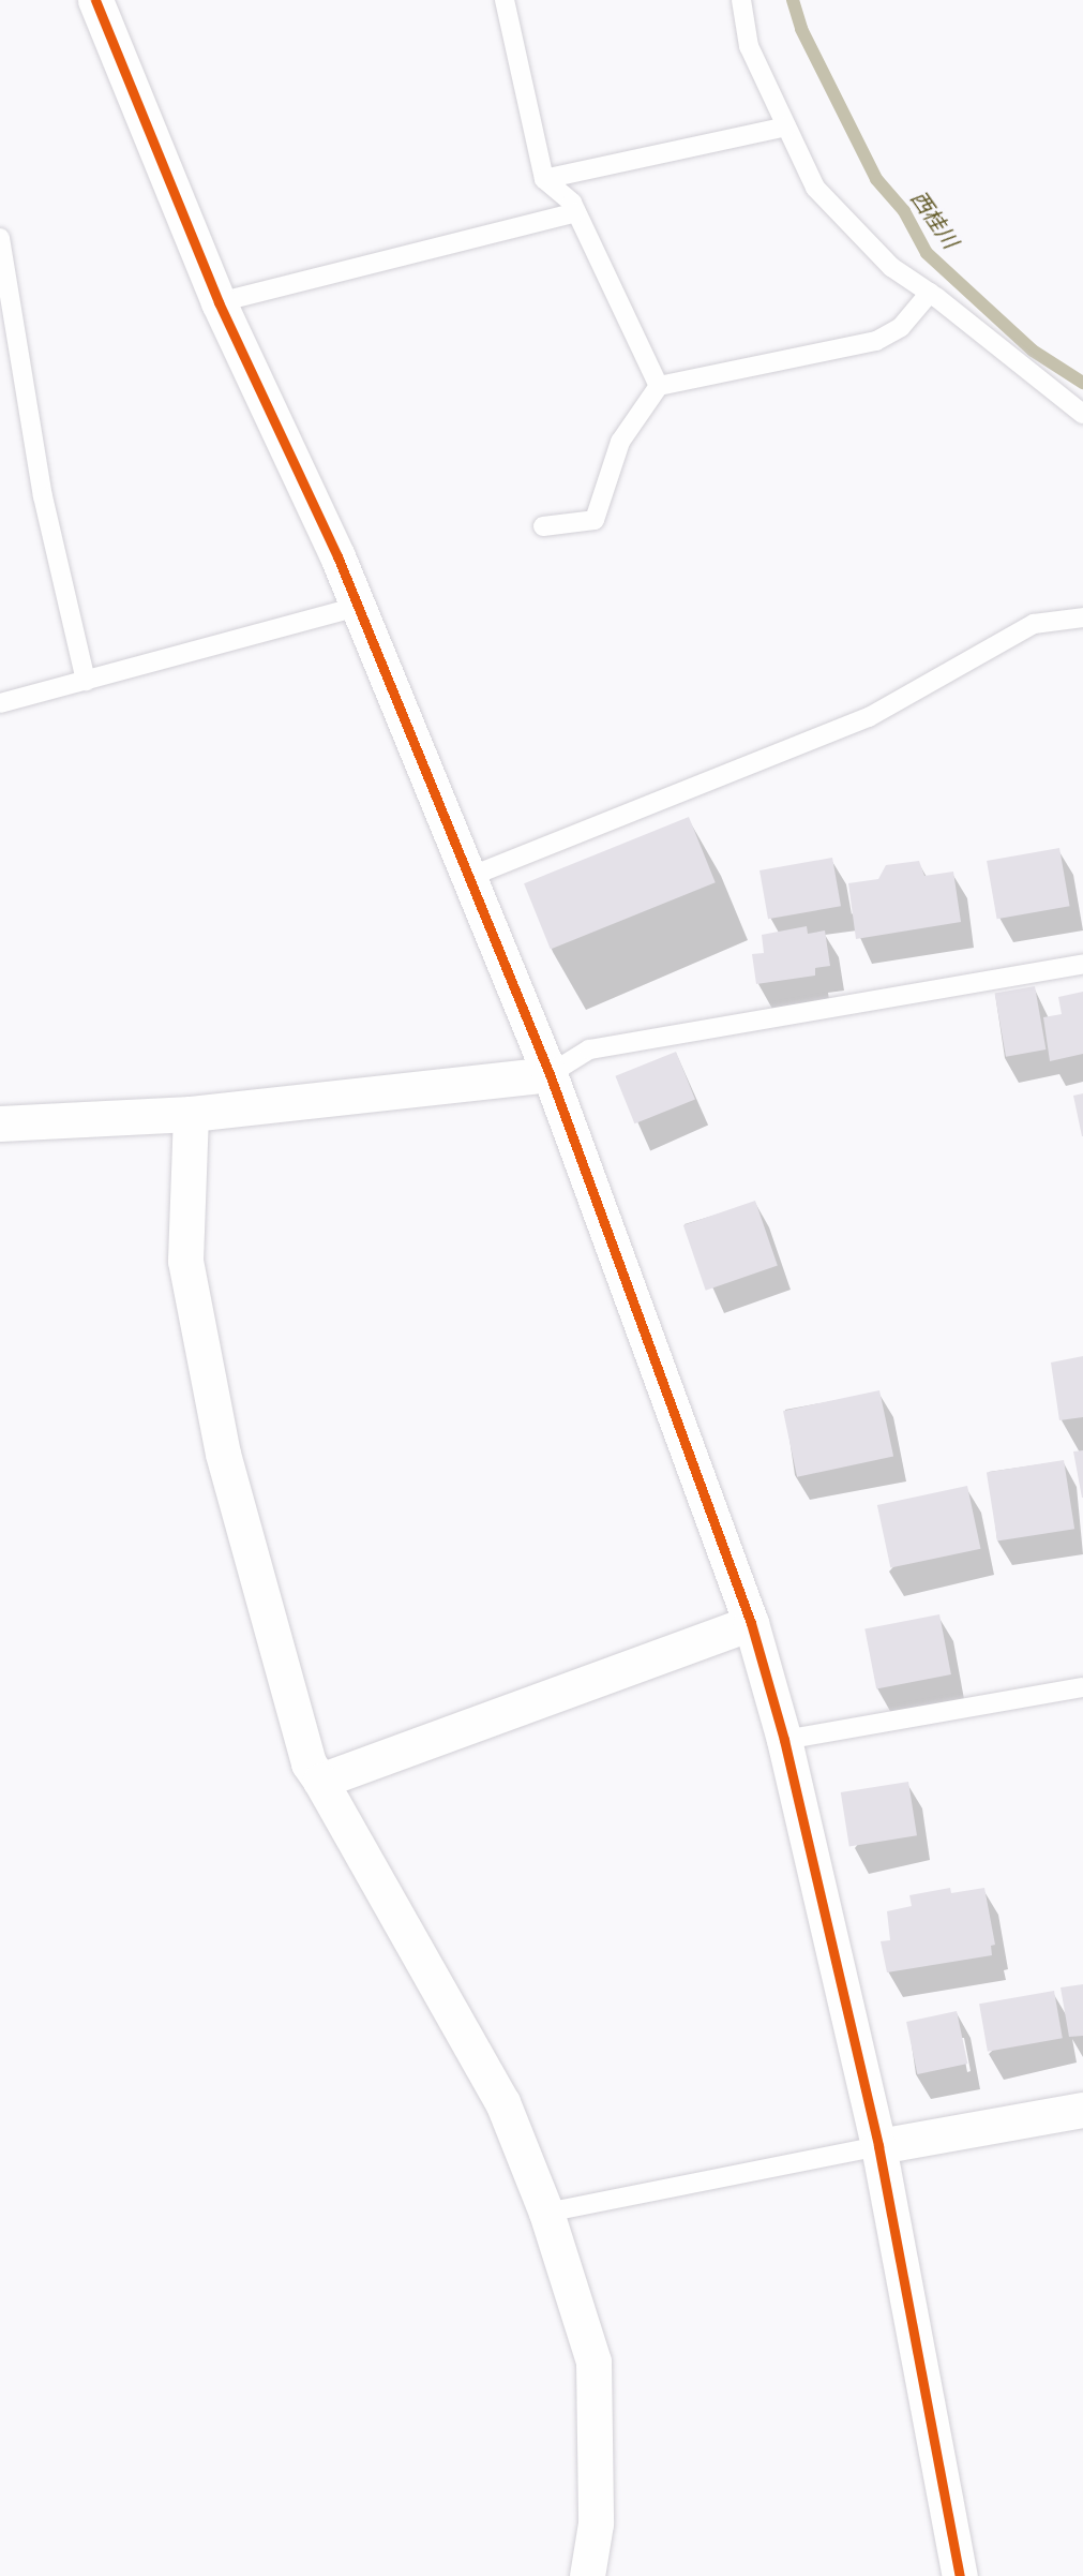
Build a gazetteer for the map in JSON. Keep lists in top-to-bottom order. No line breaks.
{"water":["西桂川"]}
